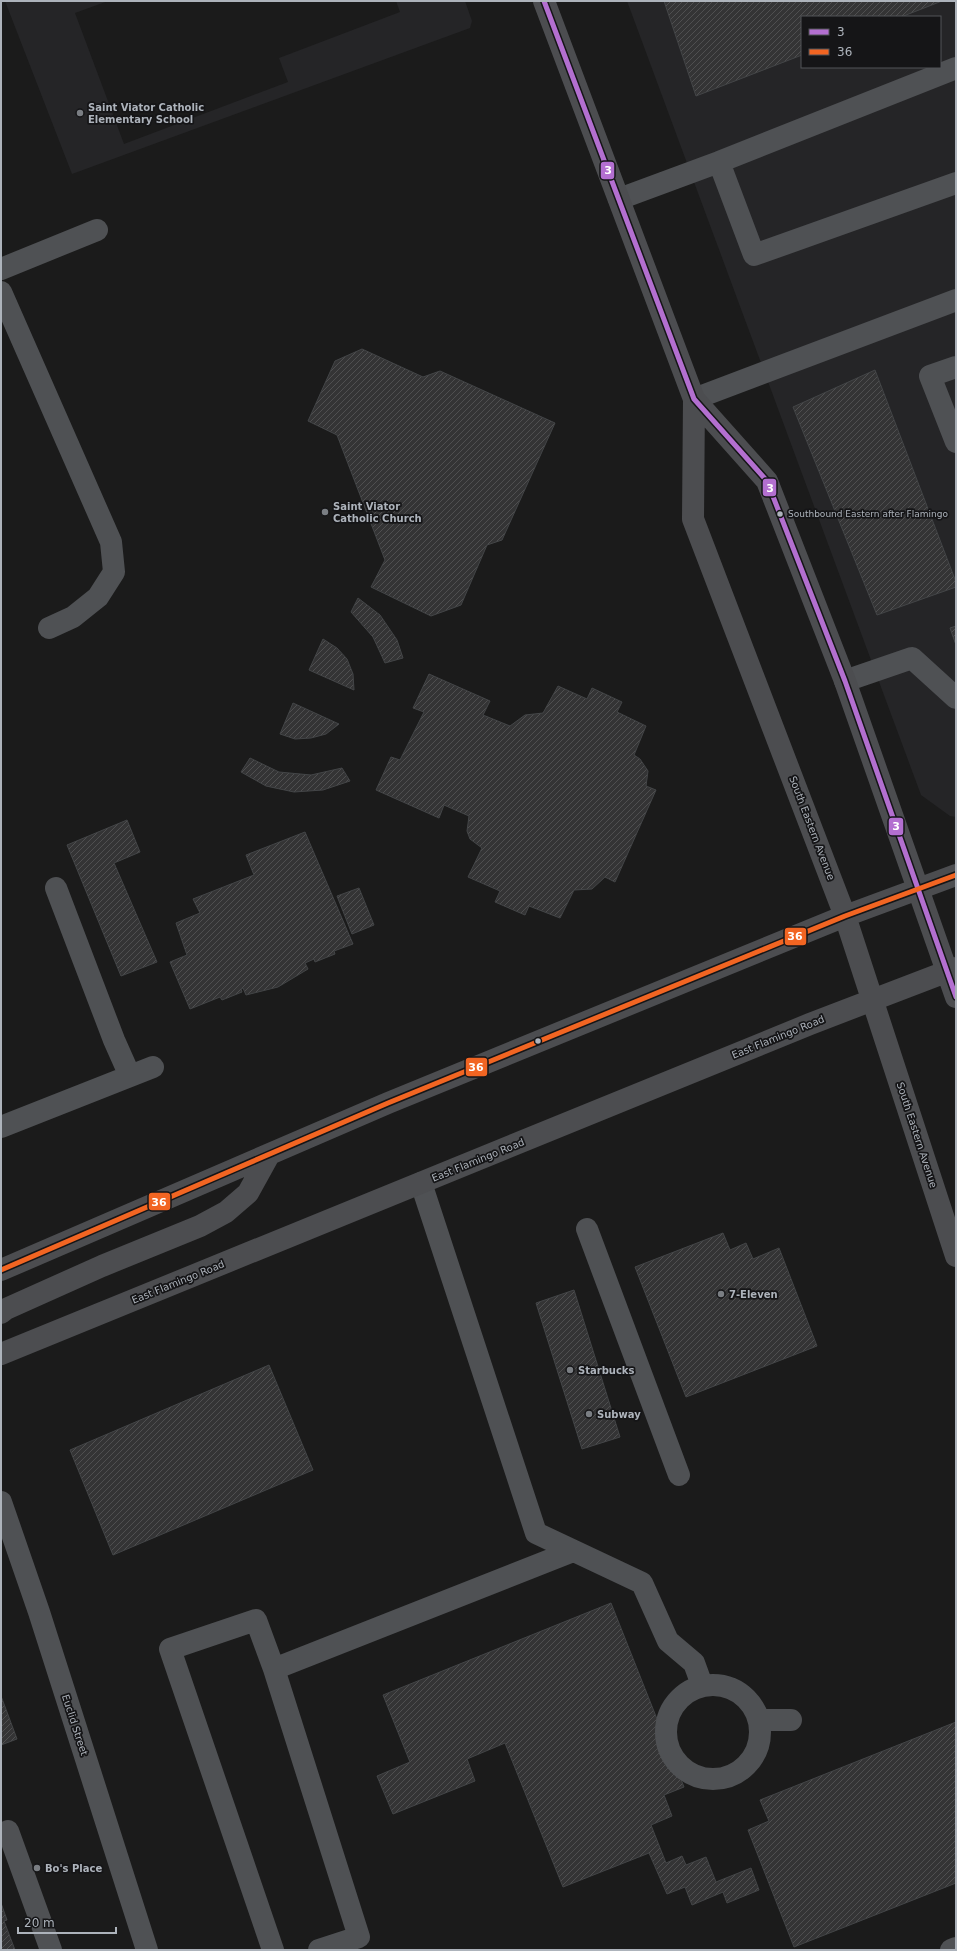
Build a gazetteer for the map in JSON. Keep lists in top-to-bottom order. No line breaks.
{"streets":{"main road":["South Eastern Avenue","East Flamingo Road"],"street":["Euclid Street"]},"crossings":[["South Eastern Avenue","East Flamingo Road"]],"places":["Saint Viator Catholic Elementary School","Saint Viator Catholic Church","Southbound Eastern after Flamingo","7-Eleven","Starbucks","Subway","Bo's Place"],"lines":["transit line 3","transit line 36"],"legend":["3","36"],"scale_bar":"20 m"}
